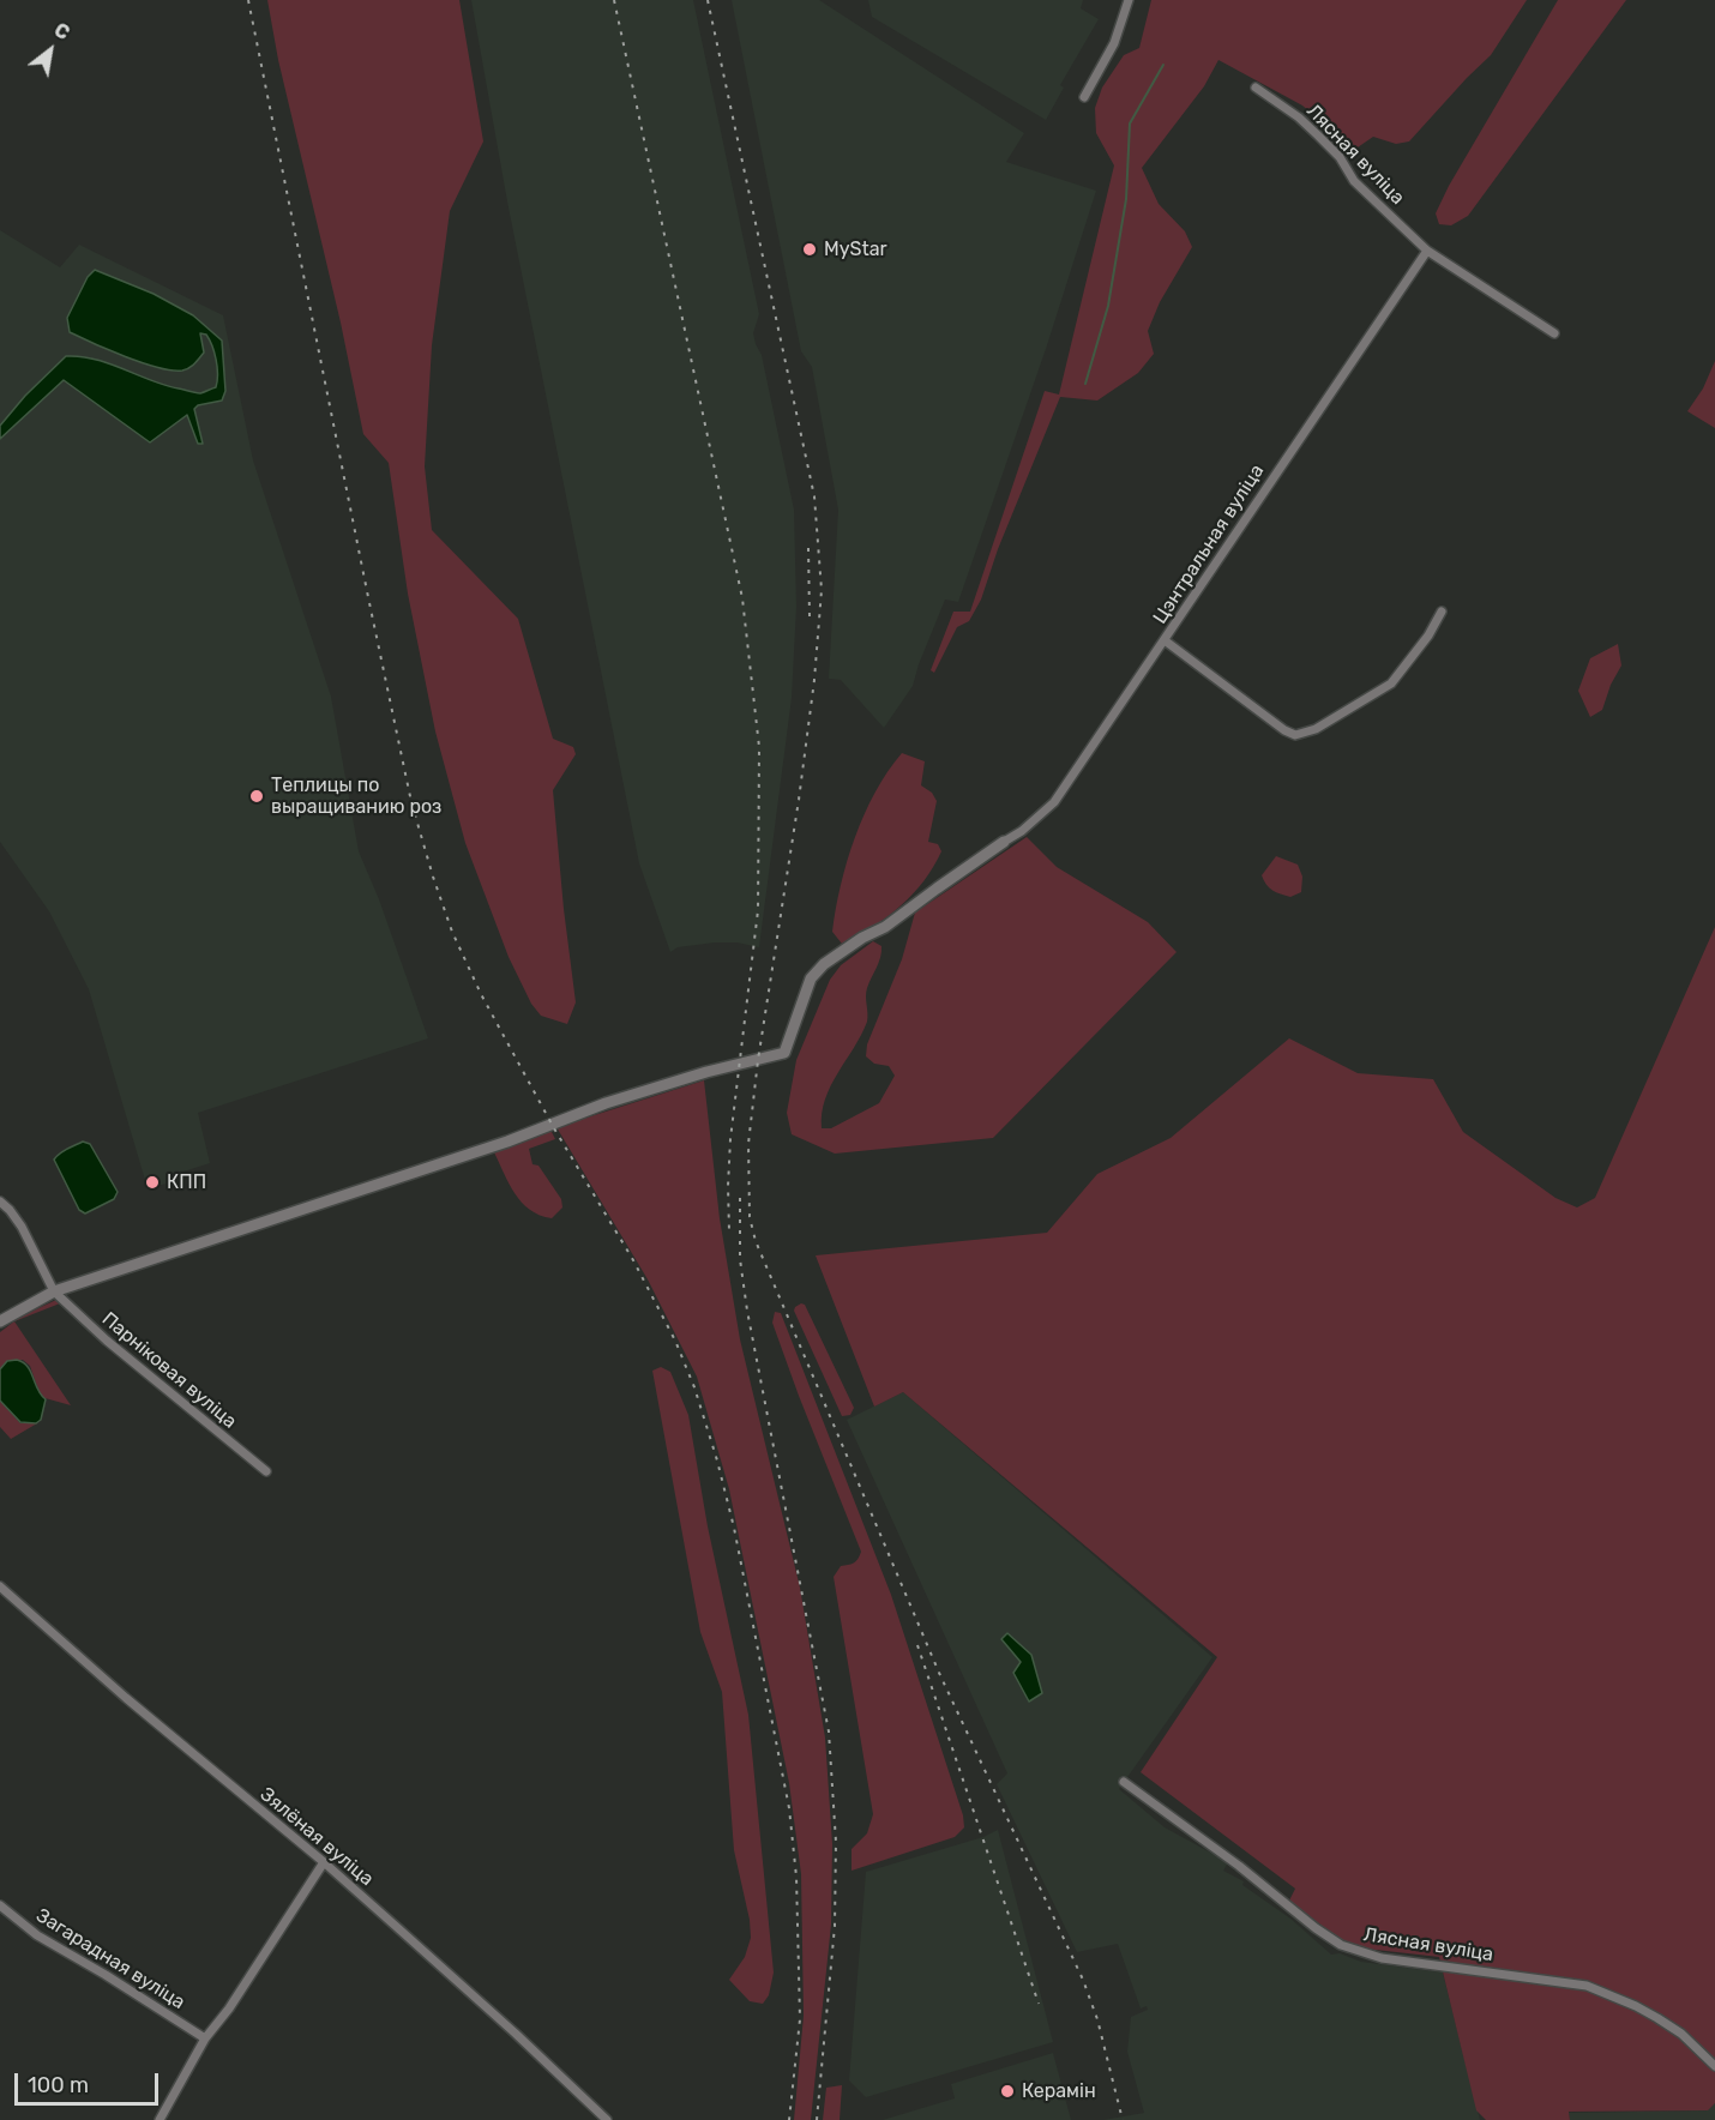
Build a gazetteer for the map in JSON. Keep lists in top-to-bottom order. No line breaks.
{"streets":{"street":["Лясная вуліца","Цэнтральная вуліца","Парніковая вуліца","Зялёная вуліца","Загарадная вуліца"]},"crossings":[["Лясная вуліца","Цэнтральная вуліца"]],"places":["MyStar","Теплицы по выращиванию роз","КПП","Керамін"],"scale_bar":"100 m","north":"top right"}
